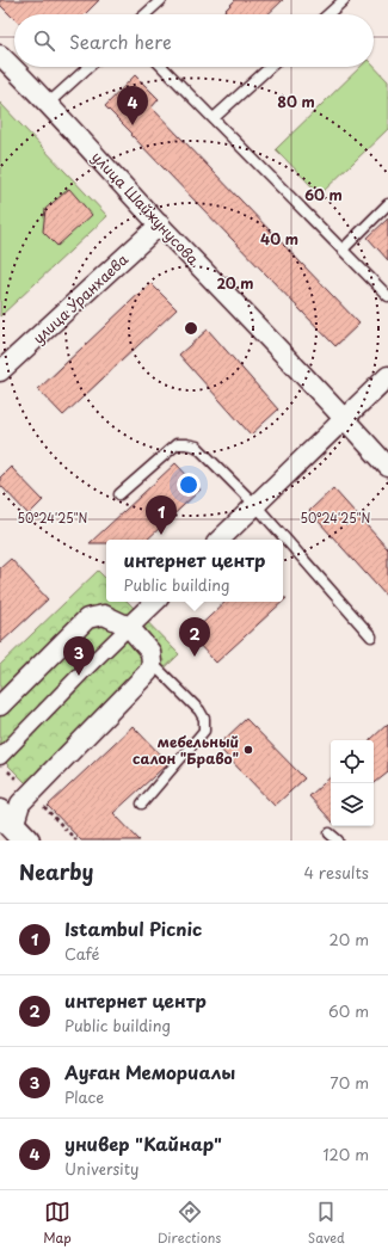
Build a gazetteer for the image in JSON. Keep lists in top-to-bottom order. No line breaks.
{"streets":{"street":["улица Шайжунусова","улица Уранхаева"]},"crossings":[["улица Шайжунусова","улица Уранхаева"]],"places":["мебельный салон \"Браво\""],"page":{"search":"Search here","pins":["4","1","2","3"],"popup":["интернет центр","Public building"],"heading":["Nearby","4 results"],"list":[{"mark":"1","name":"Istambul Picnic","note":"Café","value":"20 m"},{"mark":"2","name":"интернет центр","note":"Public building","value":"60 m"},{"mark":"3","name":"Ауған Мемориалы","note":"Place","value":"70 m"},{"mark":"4","name":"универ \"Кайнар\"","note":"University","value":"120 m"}],"nav":["Map","Directions","Saved"]},"coordinates":["50°24'25\"N"],"rings":["80 m","60 m","40 m","20 m"]}
